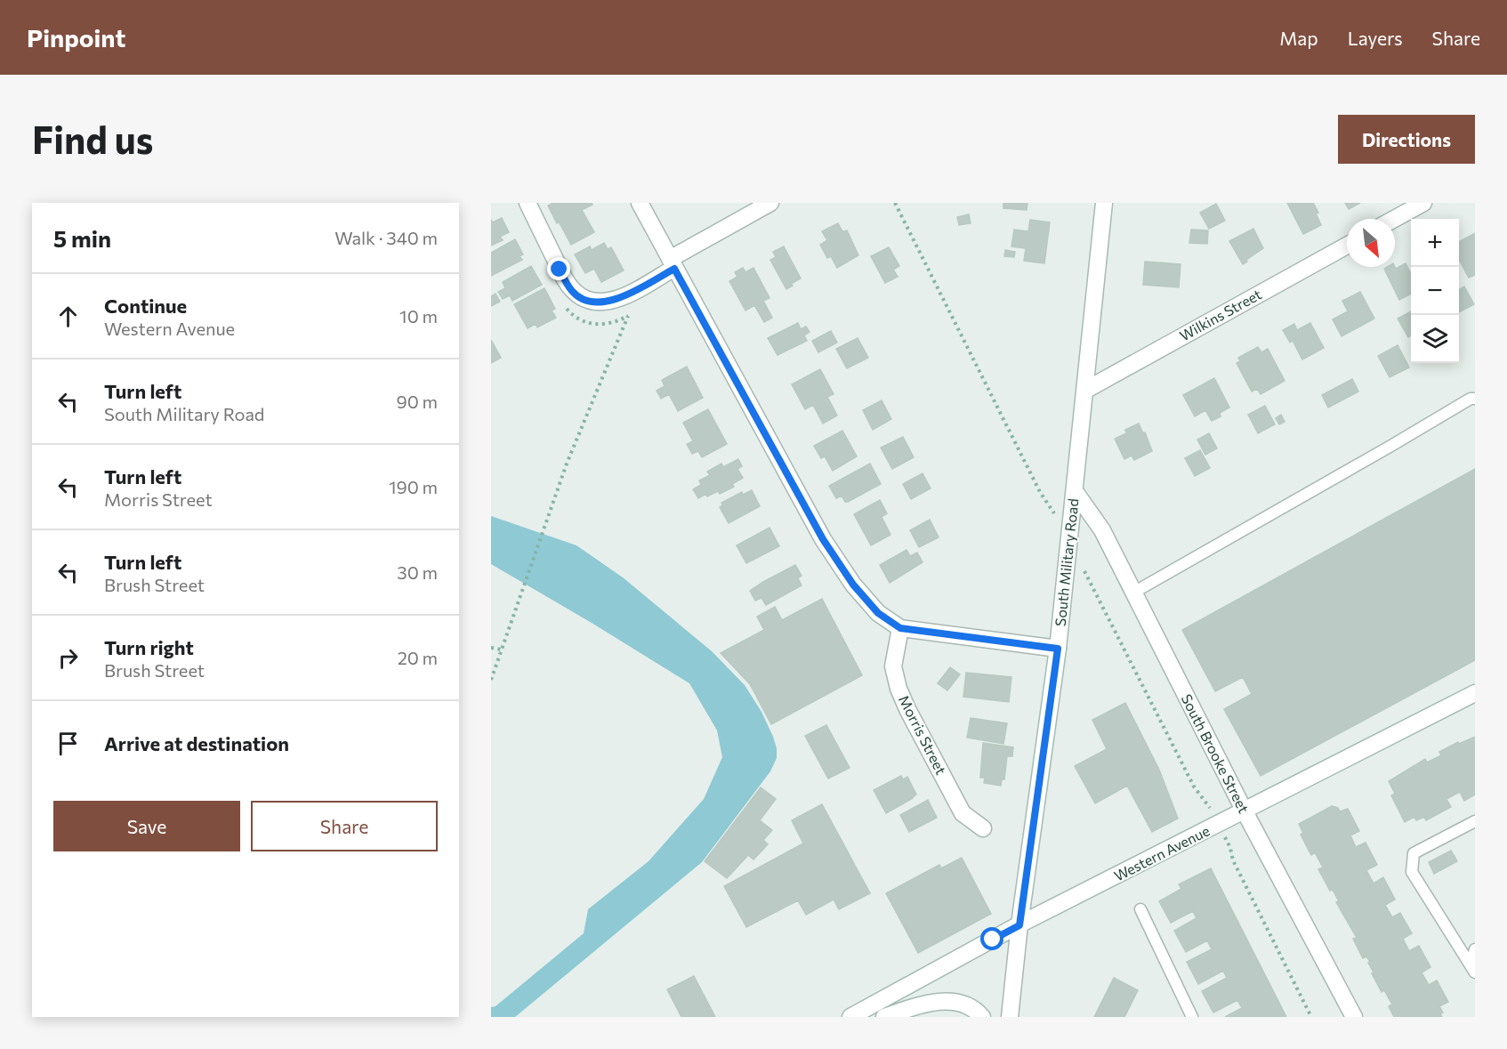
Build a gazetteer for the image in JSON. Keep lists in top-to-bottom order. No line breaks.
{"streets":{"street":["Wilkins Street","South Military Road","Morris Street","South Brooke Street","Western Avenue"]},"crossings":[["Wilkins Street","South Military Road"],["South Military Road","South Brooke Street"],["South Military Road","Western Avenue"],["South Brooke Street","Western Avenue"]],"north":"bottom right","page":{"header":"Pinpoint","nav":["Map","Layers","Share"],"buttons":["Directions",["Save","Share"]],"title":"Find us","heading":["5 min","Walk · 340 m"],"map_buttons":["+","−"],"list":[["Continue","Western Avenue","10 m"],["Turn left","South Military Road","90 m"],["Turn left","Morris Street","190 m"],["Turn left","Brush Street","30 m"],["Turn right","Brush Street","20 m"],"Arrive at destination"]}}
